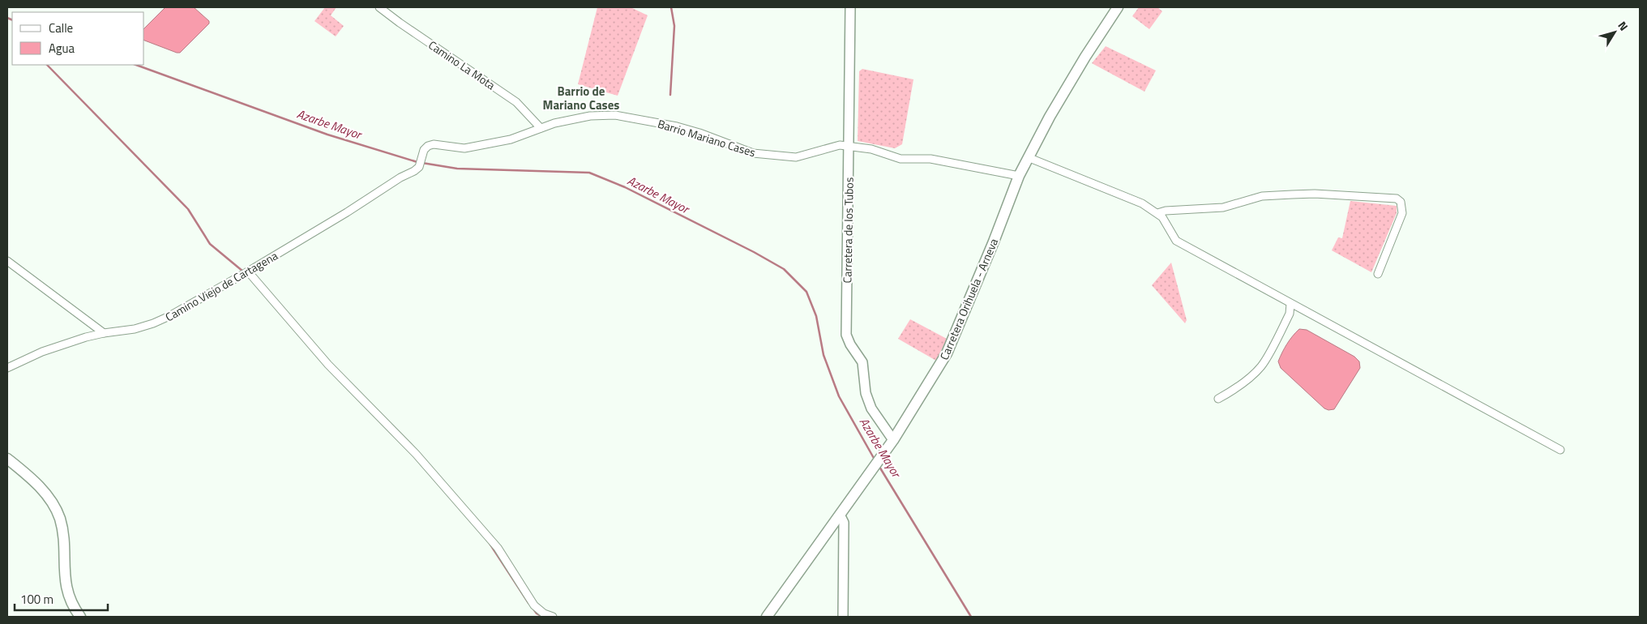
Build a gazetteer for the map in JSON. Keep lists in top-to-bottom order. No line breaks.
{"streets":{"main road":["Carretera Orihuela - Arneva"],"street":["Camino La Mota","Barrio Mariano Cases","Carretera de los Tubos","Camino Viejo de Cartagena"]},"crossings":[["Camino La Mota","Barrio Mariano Cases"],["Barrio Mariano Cases","Carretera de los Tubos"],["Barrio Mariano Cases","Camino Viejo de Cartagena"],["Barrio Mariano Cases","Carretera Orihuela - Arneva"],["Carretera de los Tubos","Carretera Orihuela - Arneva"]],"districts":["Barrio de Mariano Cases"],"water":["Azarbe Mayor"],"legend":["Calle","Agua"],"scale_bar":"100 m","north":"top right"}
